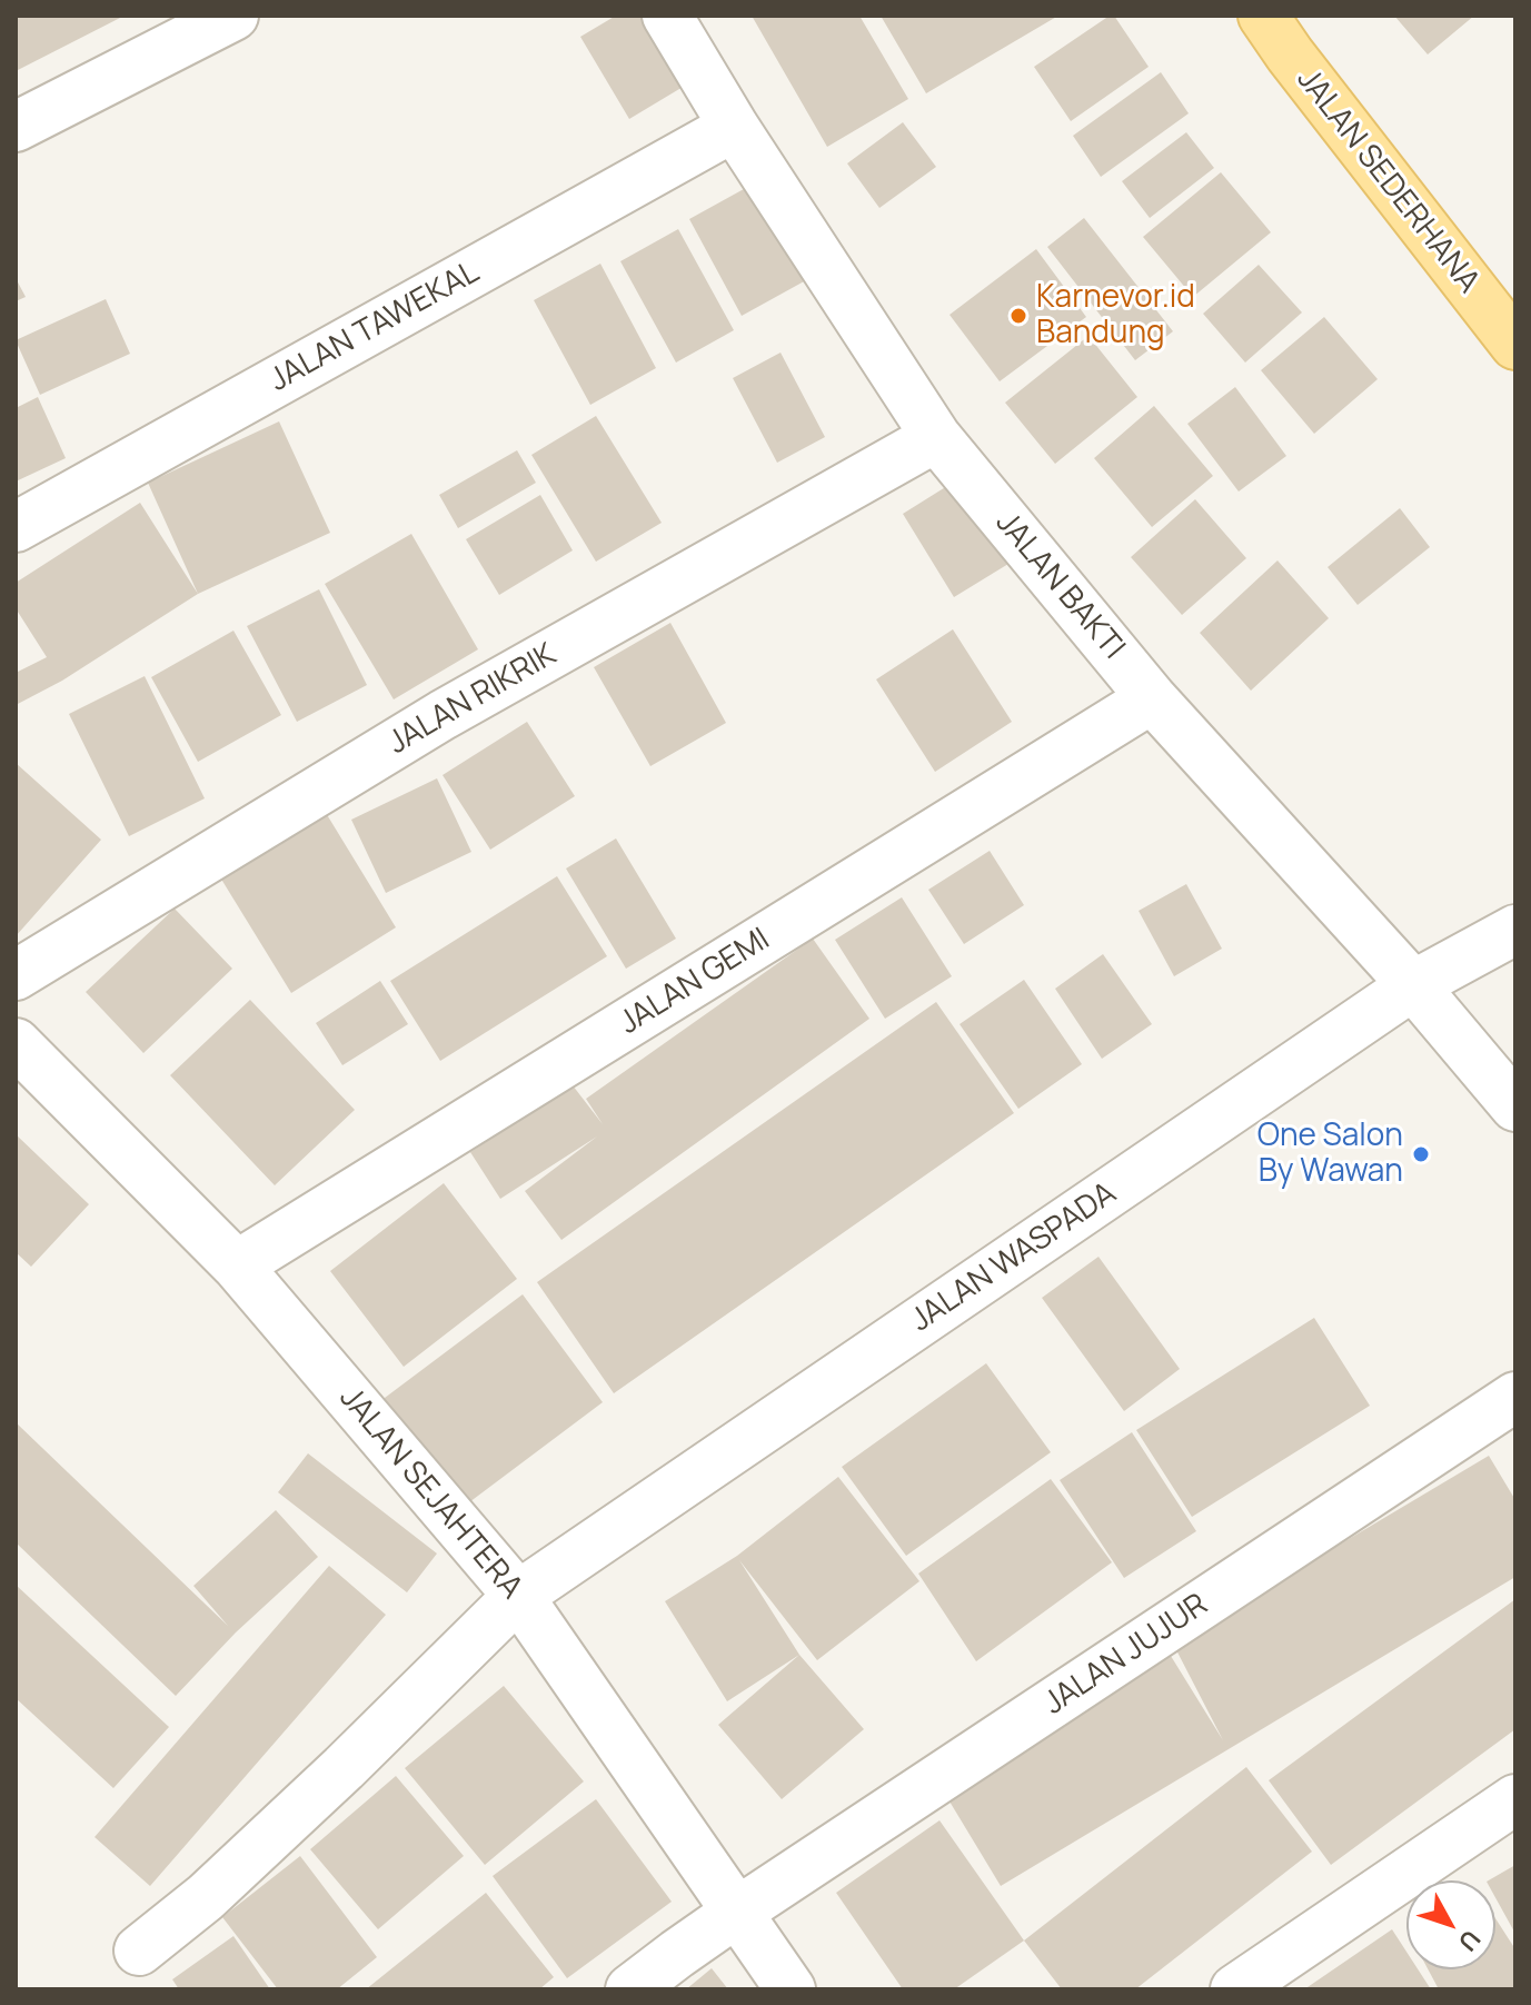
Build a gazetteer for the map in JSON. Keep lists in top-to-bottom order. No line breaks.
{"streets":{"main road":["JALAN SEDERHANA"],"street":["JALAN TAWEKAL","JALAN BAKTI","JALAN RIKRIK","JALAN GEMI","JALAN WASPADA","JALAN SEJAHTERA","JALAN JUJUR"]},"crossings":[["JALAN TAWEKAL","JALAN BAKTI"],["JALAN BAKTI","JALAN RIKRIK"],["JALAN BAKTI","JALAN GEMI"],["JALAN BAKTI","JALAN WASPADA"],["JALAN GEMI","JALAN SEJAHTERA"],["JALAN WASPADA","JALAN SEJAHTERA"],["JALAN SEJAHTERA","JALAN JUJUR"]],"places":["Karnevor.id Bandung","One Salon By Wawan"],"north":"bottom right"}
